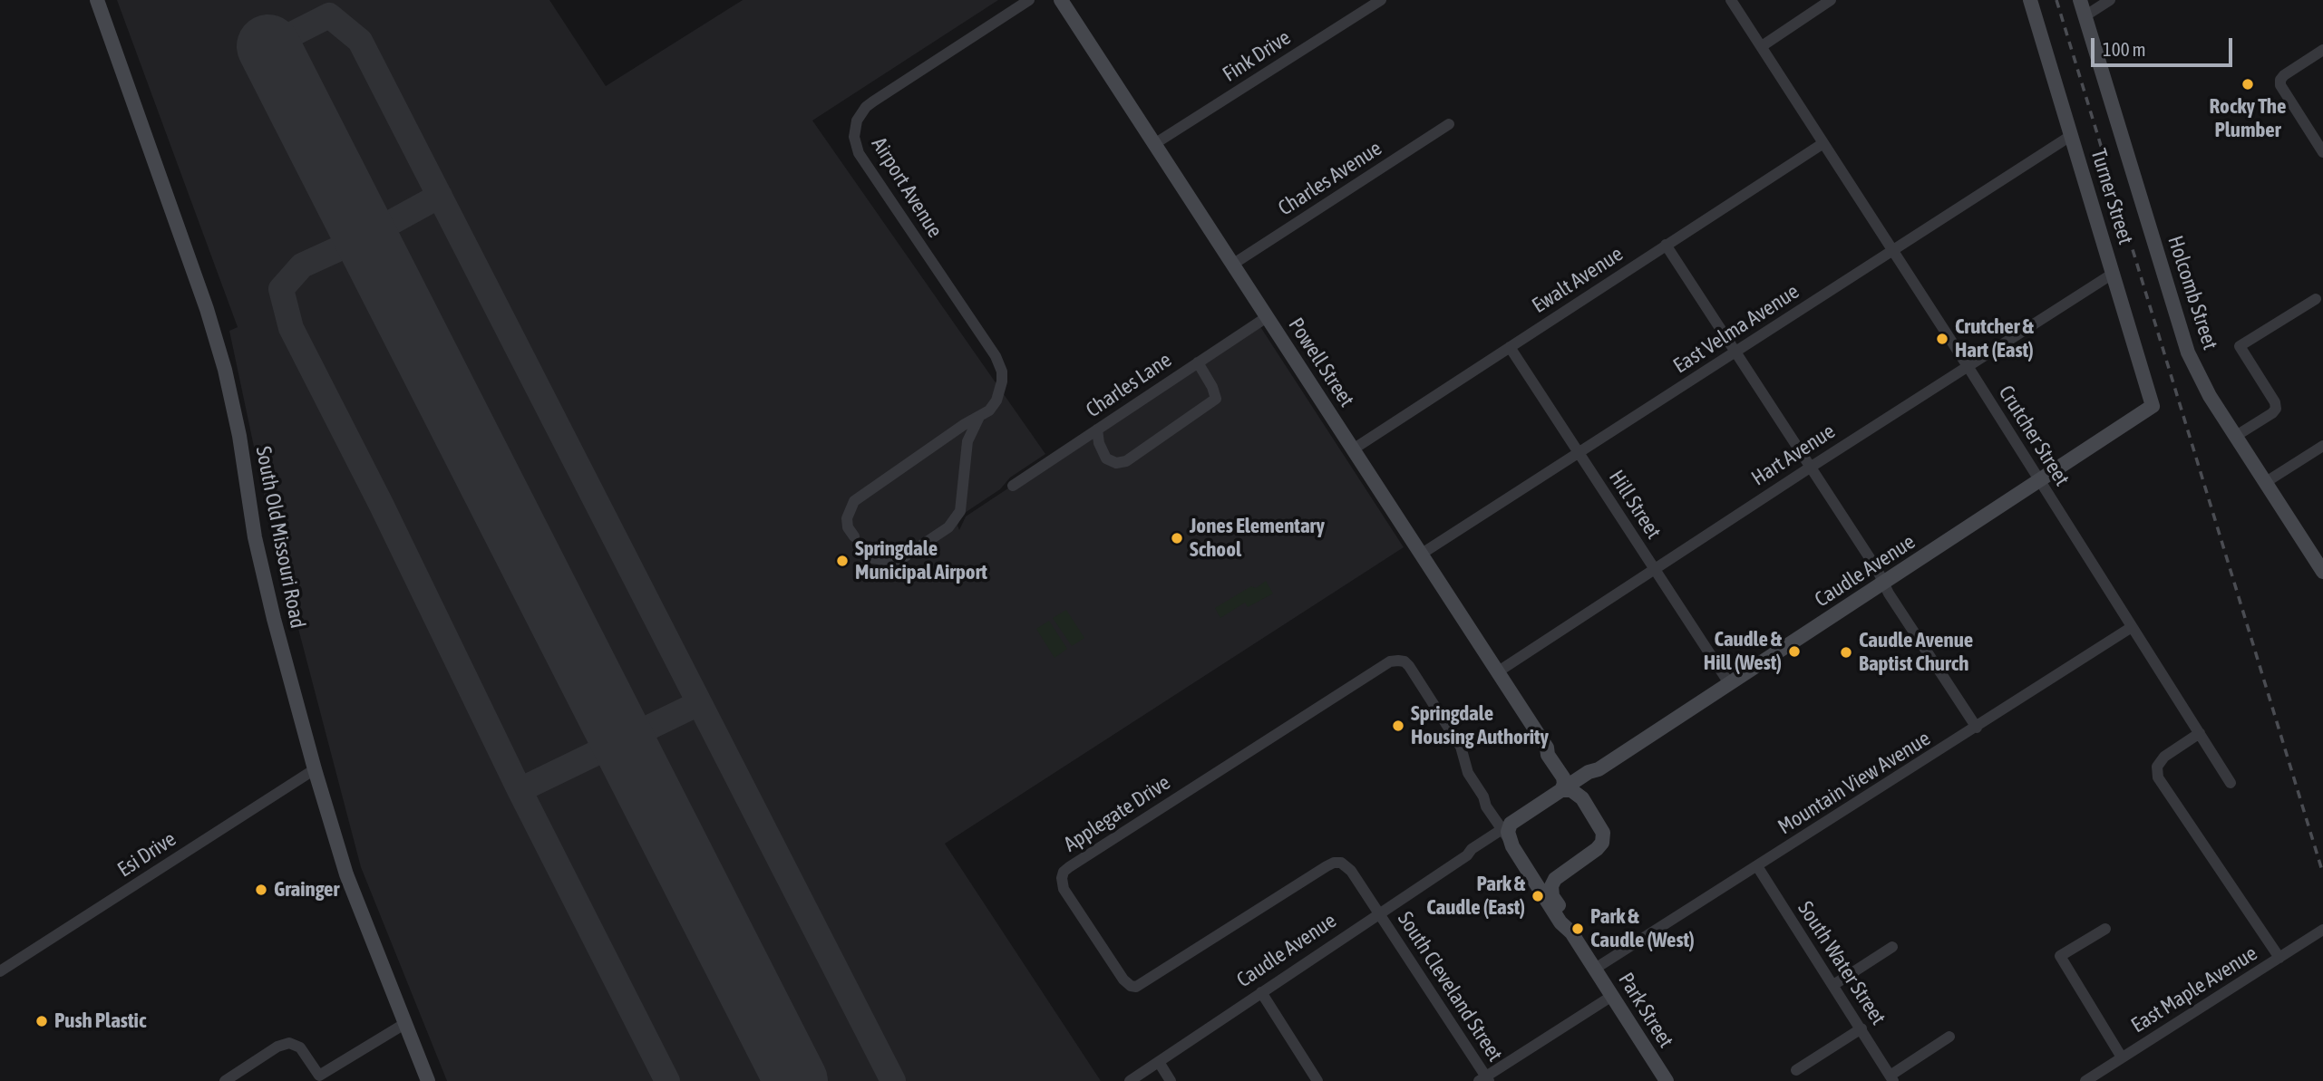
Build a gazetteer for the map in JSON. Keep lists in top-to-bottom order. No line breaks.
{"streets":{"street":["Fink Drive","Charles Avenue","Airport Avenue","Turner Street","Ewalt Avenue","Holcomb Street","East Velma Avenue","Powell Street","Charles Lane","Crutcher Street","Hart Avenue","Hill Street","South Old Missouri Road","Caudle Avenue","Mountain View Avenue","Applegate Drive","Esi Drive","South Water Street","South Cleveland Street","East Maple Avenue","Park Street"]},"crossings":[["Fink Drive","Powell Street"],["Charles Avenue","Powell Street"],["Turner Street","East Velma Avenue"],["Turner Street","Hart Avenue"],["Turner Street","Caudle Avenue"],["Ewalt Avenue","Powell Street"],["Ewalt Avenue","Crutcher Street"],["Ewalt Avenue","Hill Street"],["East Velma Avenue","Powell Street"],["East Velma Avenue","Crutcher Street"],["East Velma Avenue","Hill Street"],["Powell Street","Charles Lane"],["Powell Street","Hart Avenue"],["Powell Street","Caudle Avenue"],["Powell Street","Applegate Drive"],["Powell Street","Park Street"],["Crutcher Street","Hart Avenue"],["Crutcher Street","Caudle Avenue"],["Crutcher Street","Mountain View Avenue"],["Hart Avenue","Hill Street"],["Hill Street","Caudle Avenue"],["South Old Missouri Road","Esi Drive"],["Caudle Avenue","Applegate Drive"],["Caudle Avenue","South Cleveland Street"],["Caudle Avenue","Park Street"],["Mountain View Avenue","South Water Street"],["Mountain View Avenue","Park Street"],["Applegate Drive","South Cleveland Street"],["Applegate Drive","Park Street"]],"places":["Rocky The Plumber","Crutcher & Hart (East)","Jones Elementary School","Springdale Municipal Airport","Caudle & Hill (West)","Caudle Avenue Baptist Church","Springdale Housing Authority","Grainger","Park & Caudle (East)","Park & Caudle (West)","Push Plastic"],"scale_bar":"100 m"}
